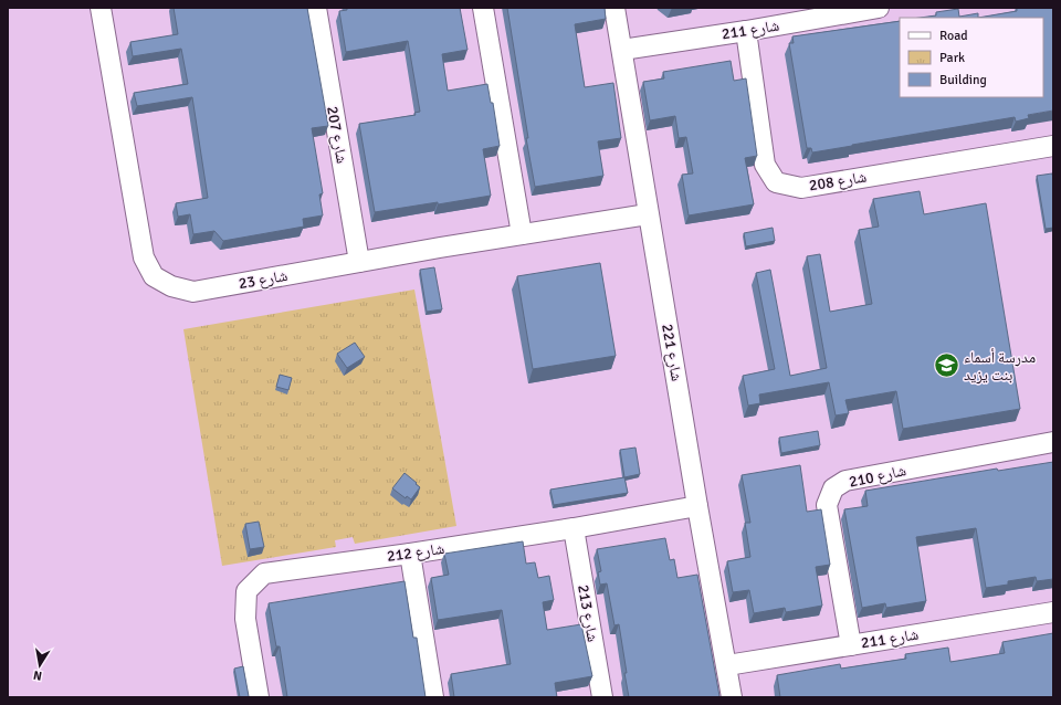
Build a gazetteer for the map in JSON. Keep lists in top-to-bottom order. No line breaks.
{"streets":{"street":["شارع 211","شارع 207","شارع 208","شارع 23","شارع 221","شارع 210","شارع 212","شارع 213"]},"crossings":[["شارع 211","شارع 208"],["شارع 211","شارع 221"],["شارع 211","شارع 210"],["شارع 207","شارع 23"],["شارع 23","شارع 221"],["شارع 221","شارع 212"],["شارع 212","شارع 213"]],"places":{"school or university":["مدرسة أسماء بنت يزيد"]},"legend":["Road","Park","Building"],"north":"bottom"}
